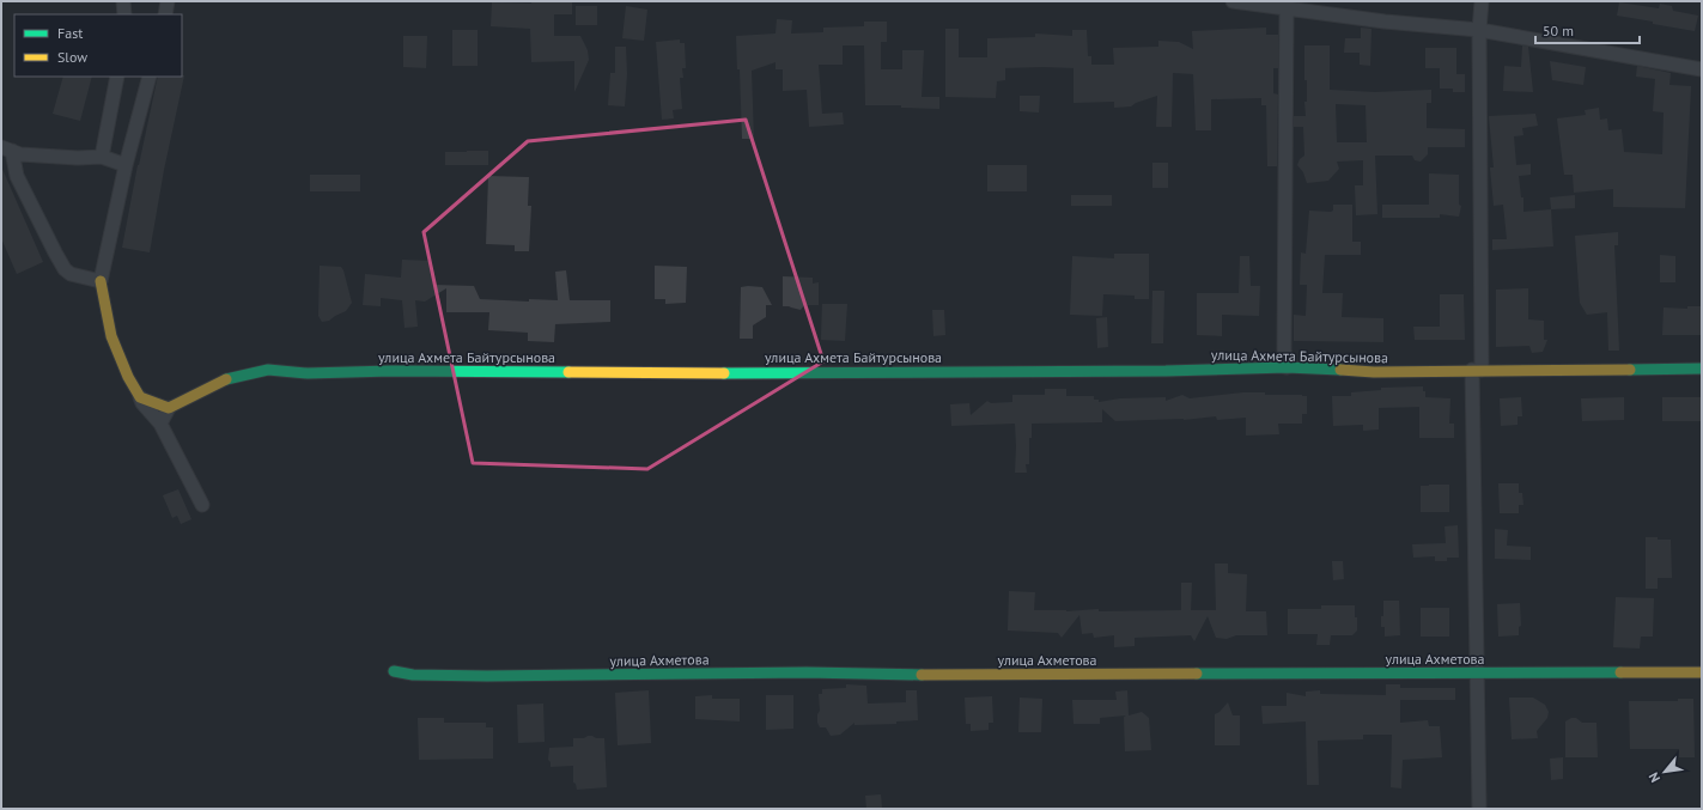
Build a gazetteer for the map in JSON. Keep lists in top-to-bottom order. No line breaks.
{"streets":{"street":["улица Ахмета Байтурсынова","улица Ахметова"]},"legend":["Fast","Slow"],"scale_bar":"50 m","north":"bottom left"}
